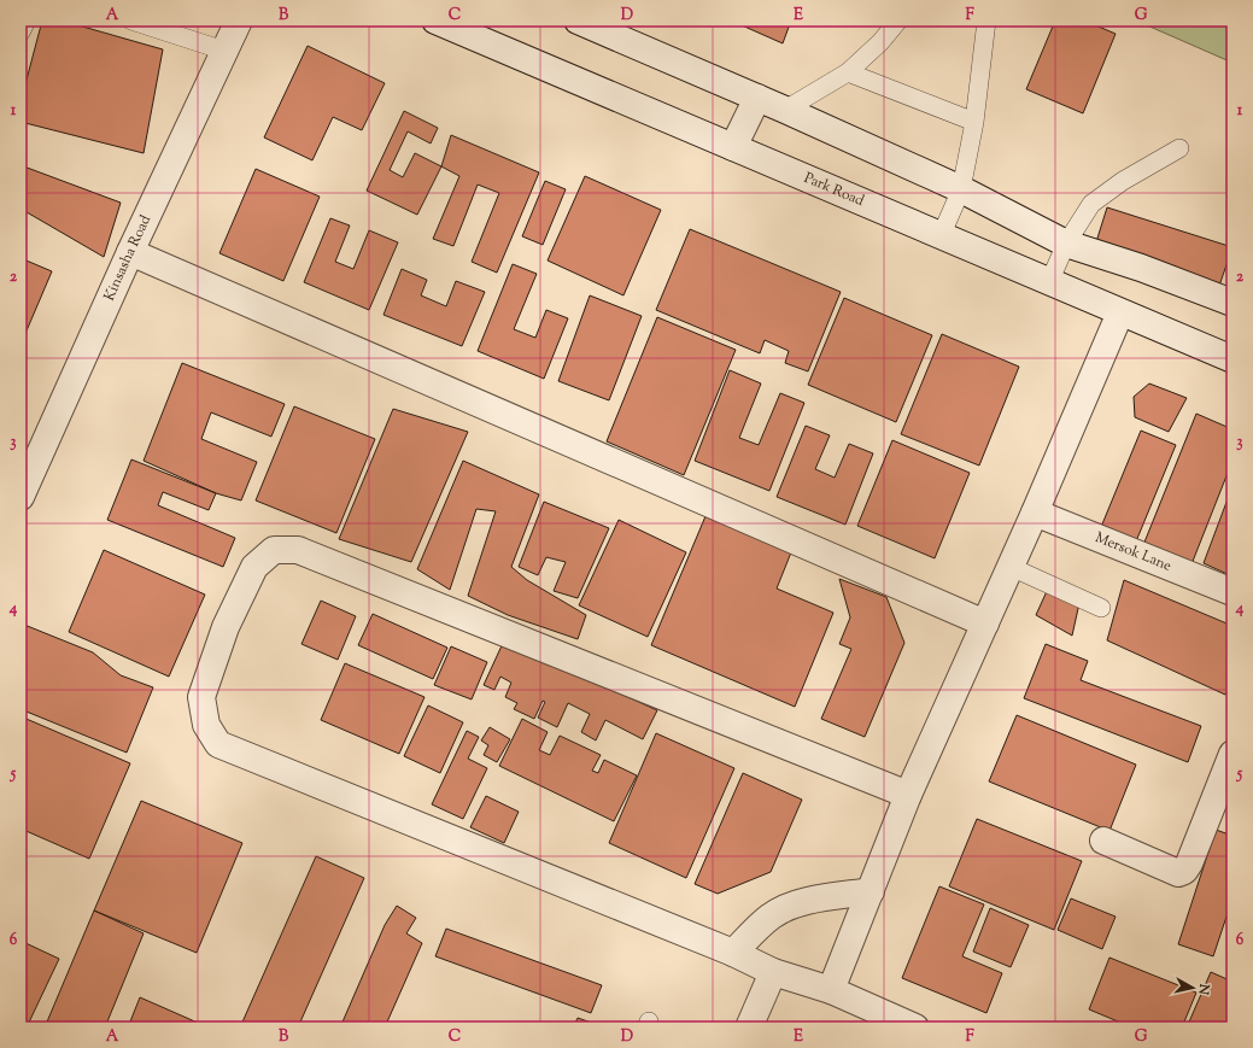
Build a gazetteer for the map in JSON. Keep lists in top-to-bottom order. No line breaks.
{"streets":{"street":["Park Road","Kinsasha Road","Mersok Lane"]},"north":"right","grid":{"columns":["A","B","C","D","E","F","G"],"rows":["1","2","3","4","5","6"]}}
